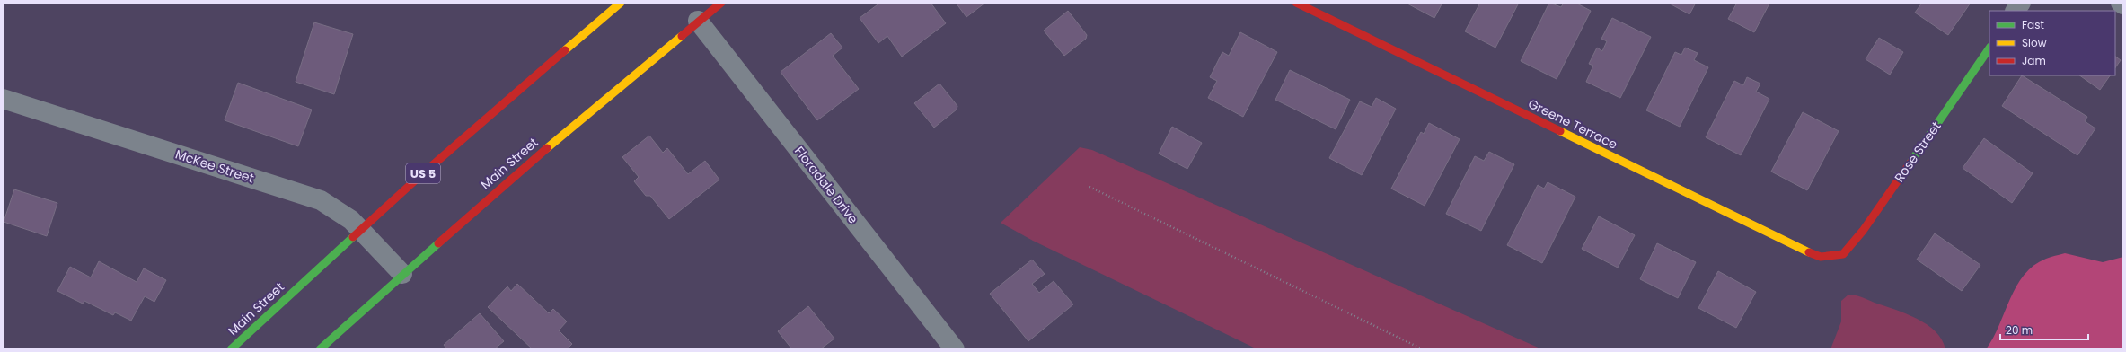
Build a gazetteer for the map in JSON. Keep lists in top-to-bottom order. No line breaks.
{"streets":{"main road":["Greene Terrace","Rose Street","Main Street","US 5"],"street":["McKee Street","Floradale Drive"]},"crossings":[["Greene Terrace","Rose Street"],["Main Street","McKee Street"],["Main Street","Floradale Drive"]],"legend":["Fast","Slow","Jam"],"scale_bar":"20 m"}
